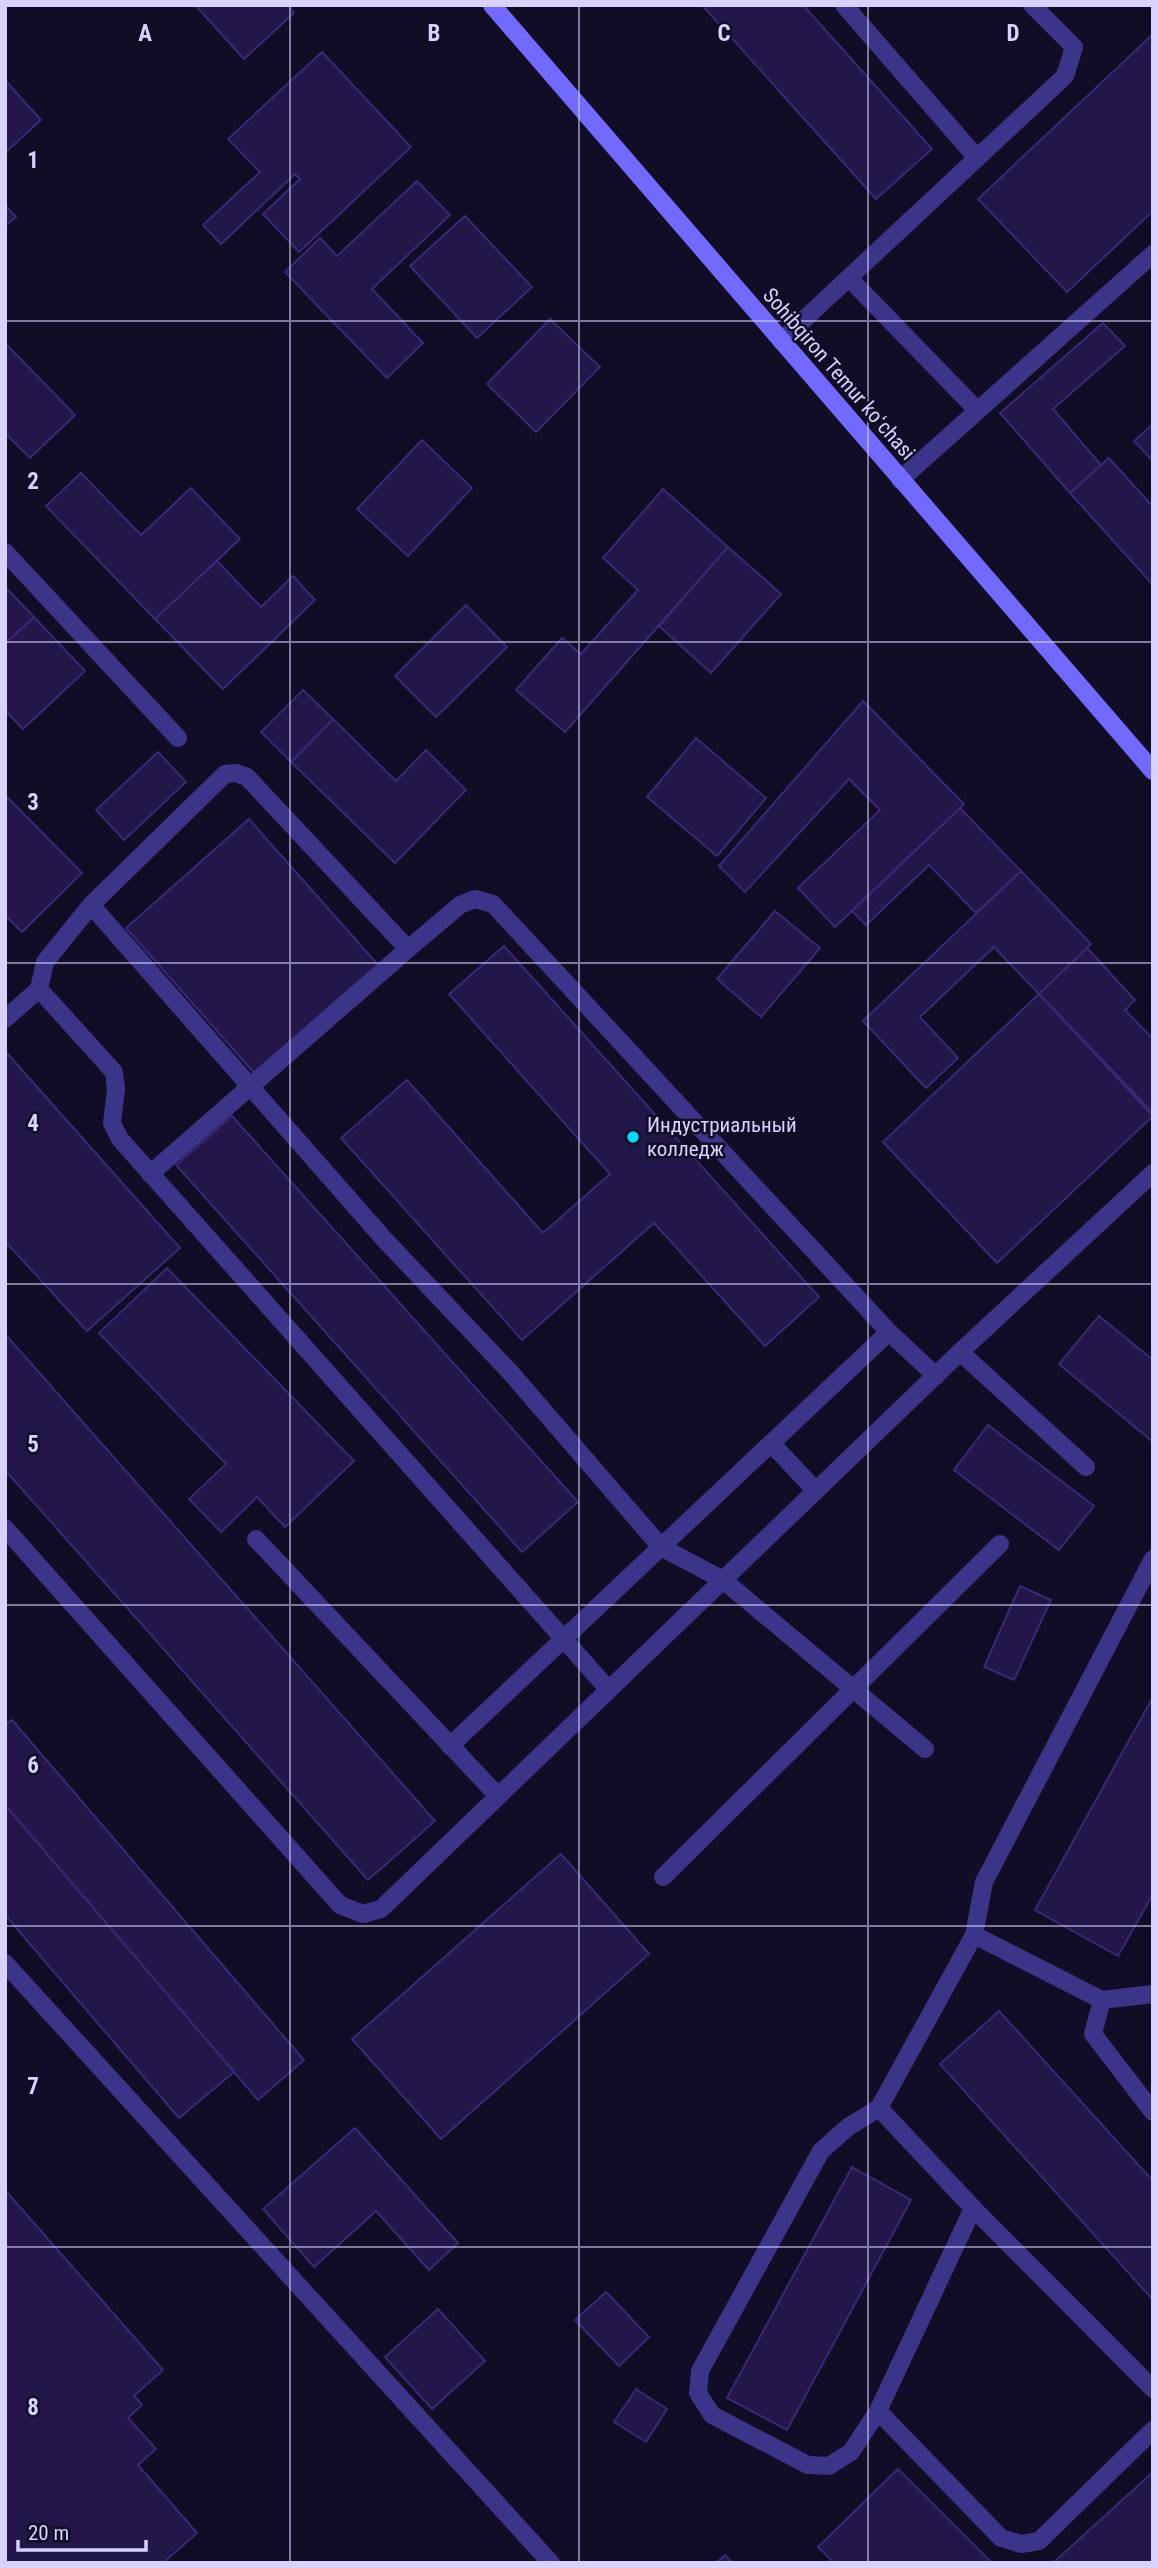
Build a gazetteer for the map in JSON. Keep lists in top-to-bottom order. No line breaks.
{"streets":{"main road":["Sohibqiron Temur koʻchasi"]},"places":["Индустриальный колледж"],"scale_bar":"20 m","grid":{"columns":["A","B","C","D"],"rows":["1","2","3","4","5","6","7","8"]}}
